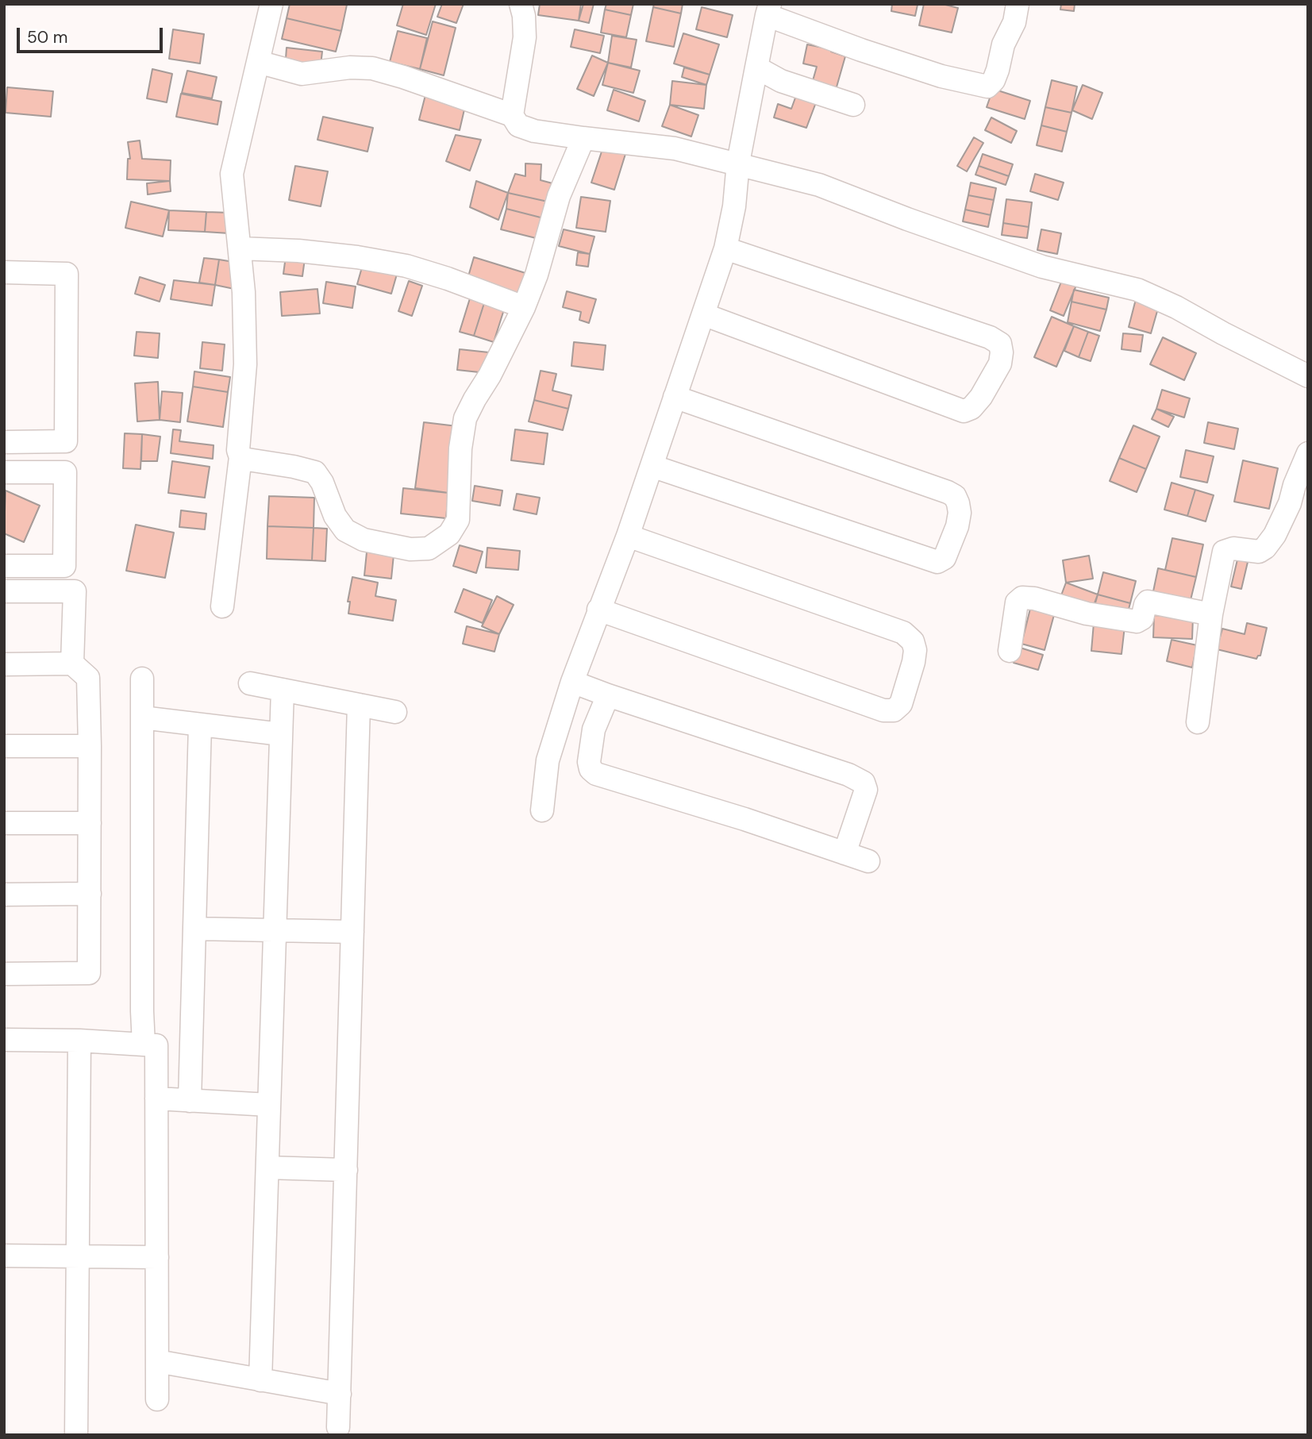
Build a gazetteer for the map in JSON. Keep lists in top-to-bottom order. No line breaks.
{"scale_bar":"50 m"}
